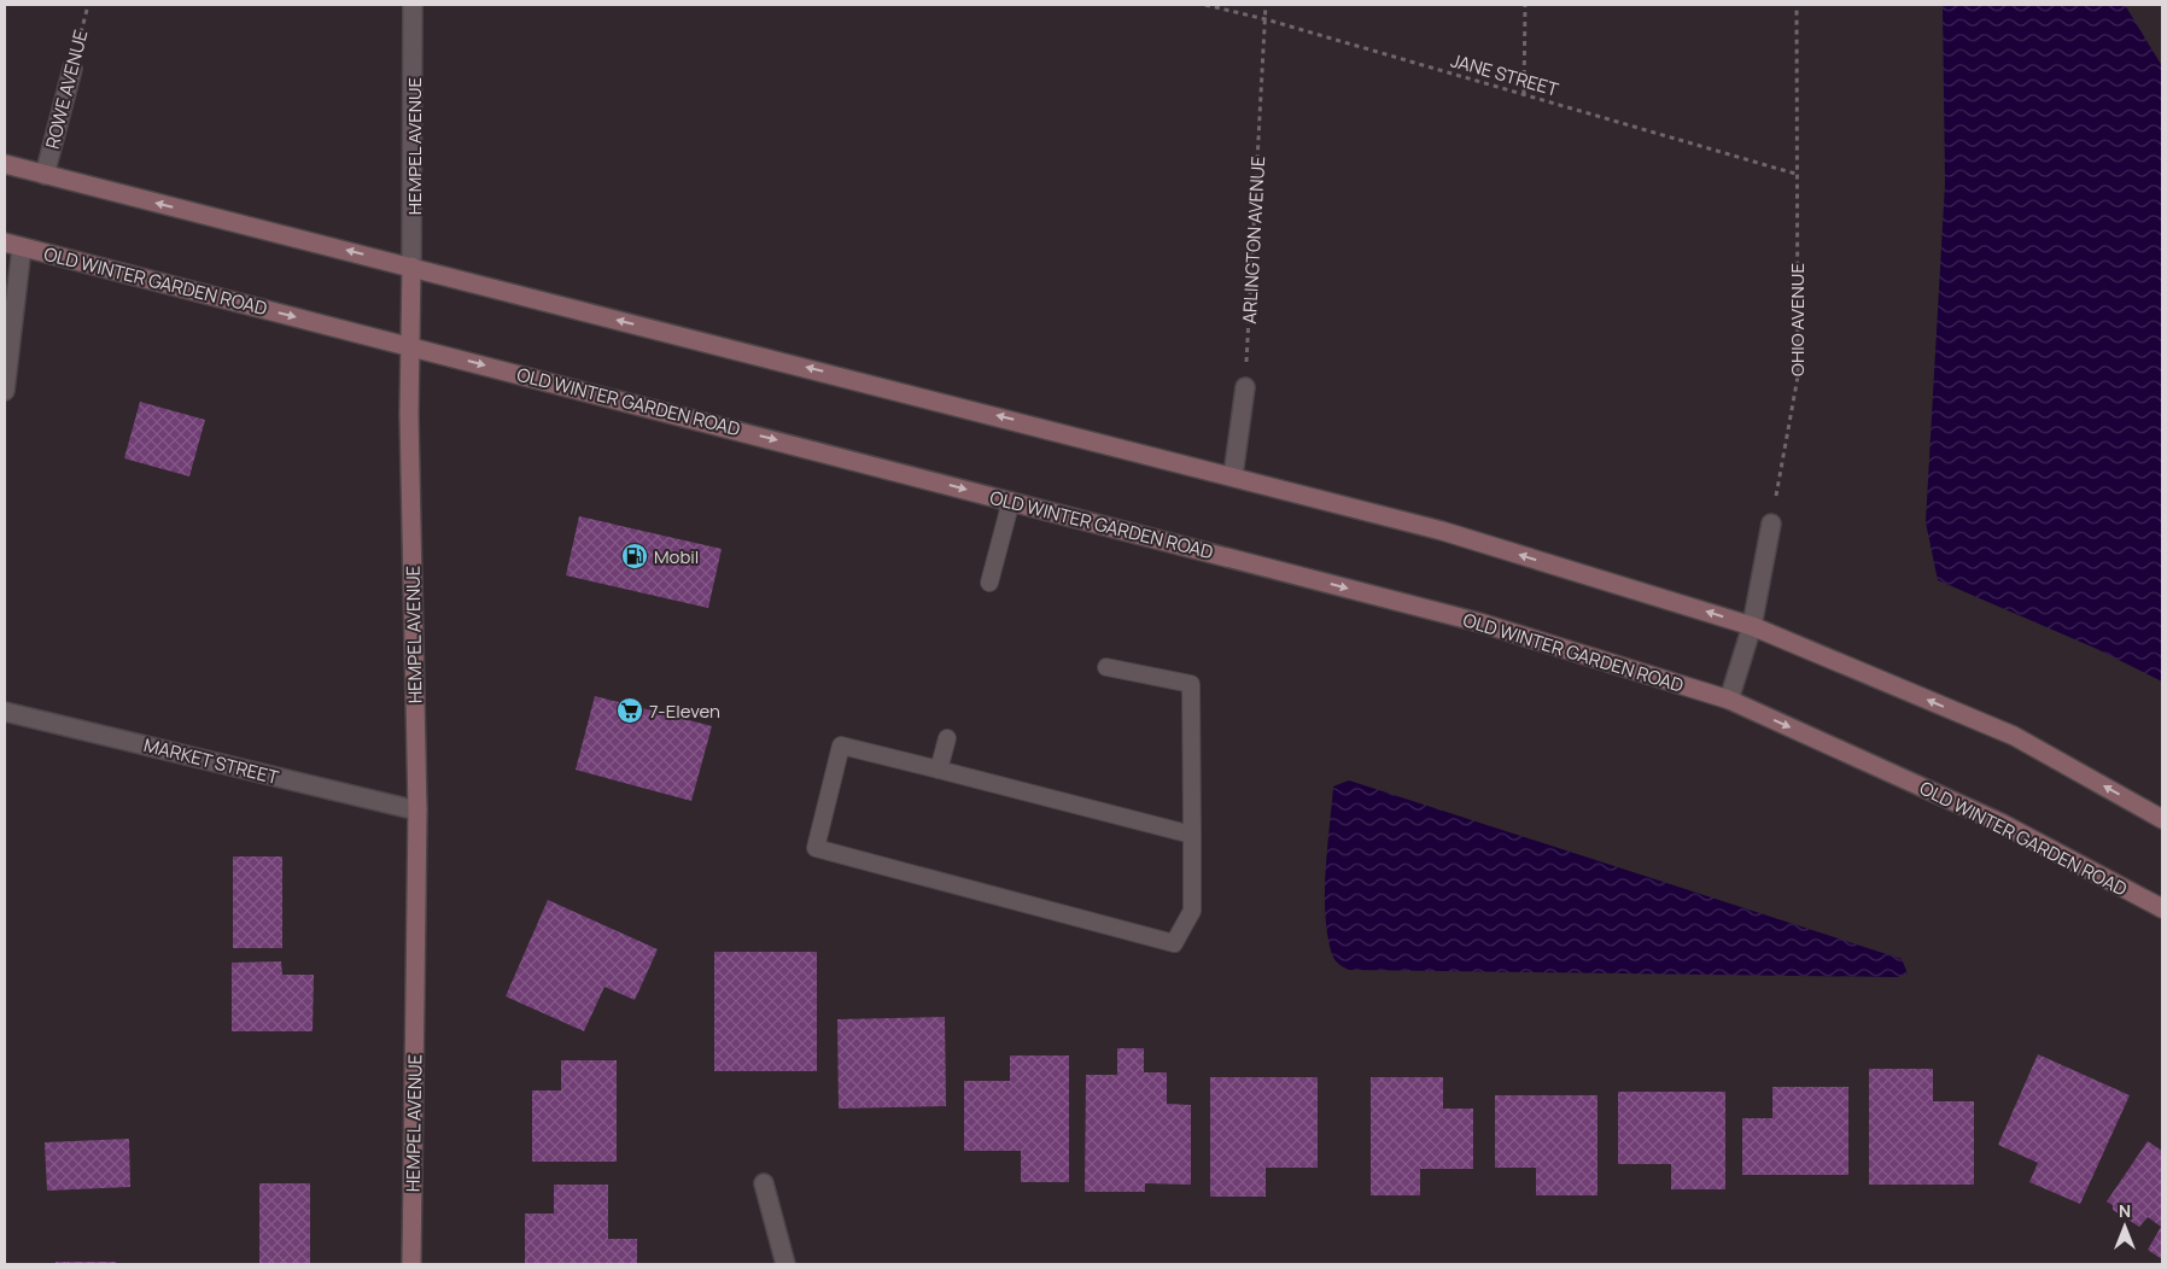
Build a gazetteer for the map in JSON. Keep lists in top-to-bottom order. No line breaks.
{"streets":{"main road":["HEMPEL AVENUE","OLD WINTER GARDEN ROAD"],"street":["ROWE AVENUE","MARKET STREET"],"path":["JANE STREET","ARLINGTON AVENUE","OHIO AVENUE"]},"crossings":[["JANE STREET","ARLINGTON AVENUE"],["JANE STREET","OHIO AVENUE"],["HEMPEL AVENUE","OLD WINTER GARDEN ROAD"],["HEMPEL AVENUE","MARKET STREET"]],"places":{"fuel station":["Mobil"],"supermarket":["7-Eleven"]},"north":"top"}
